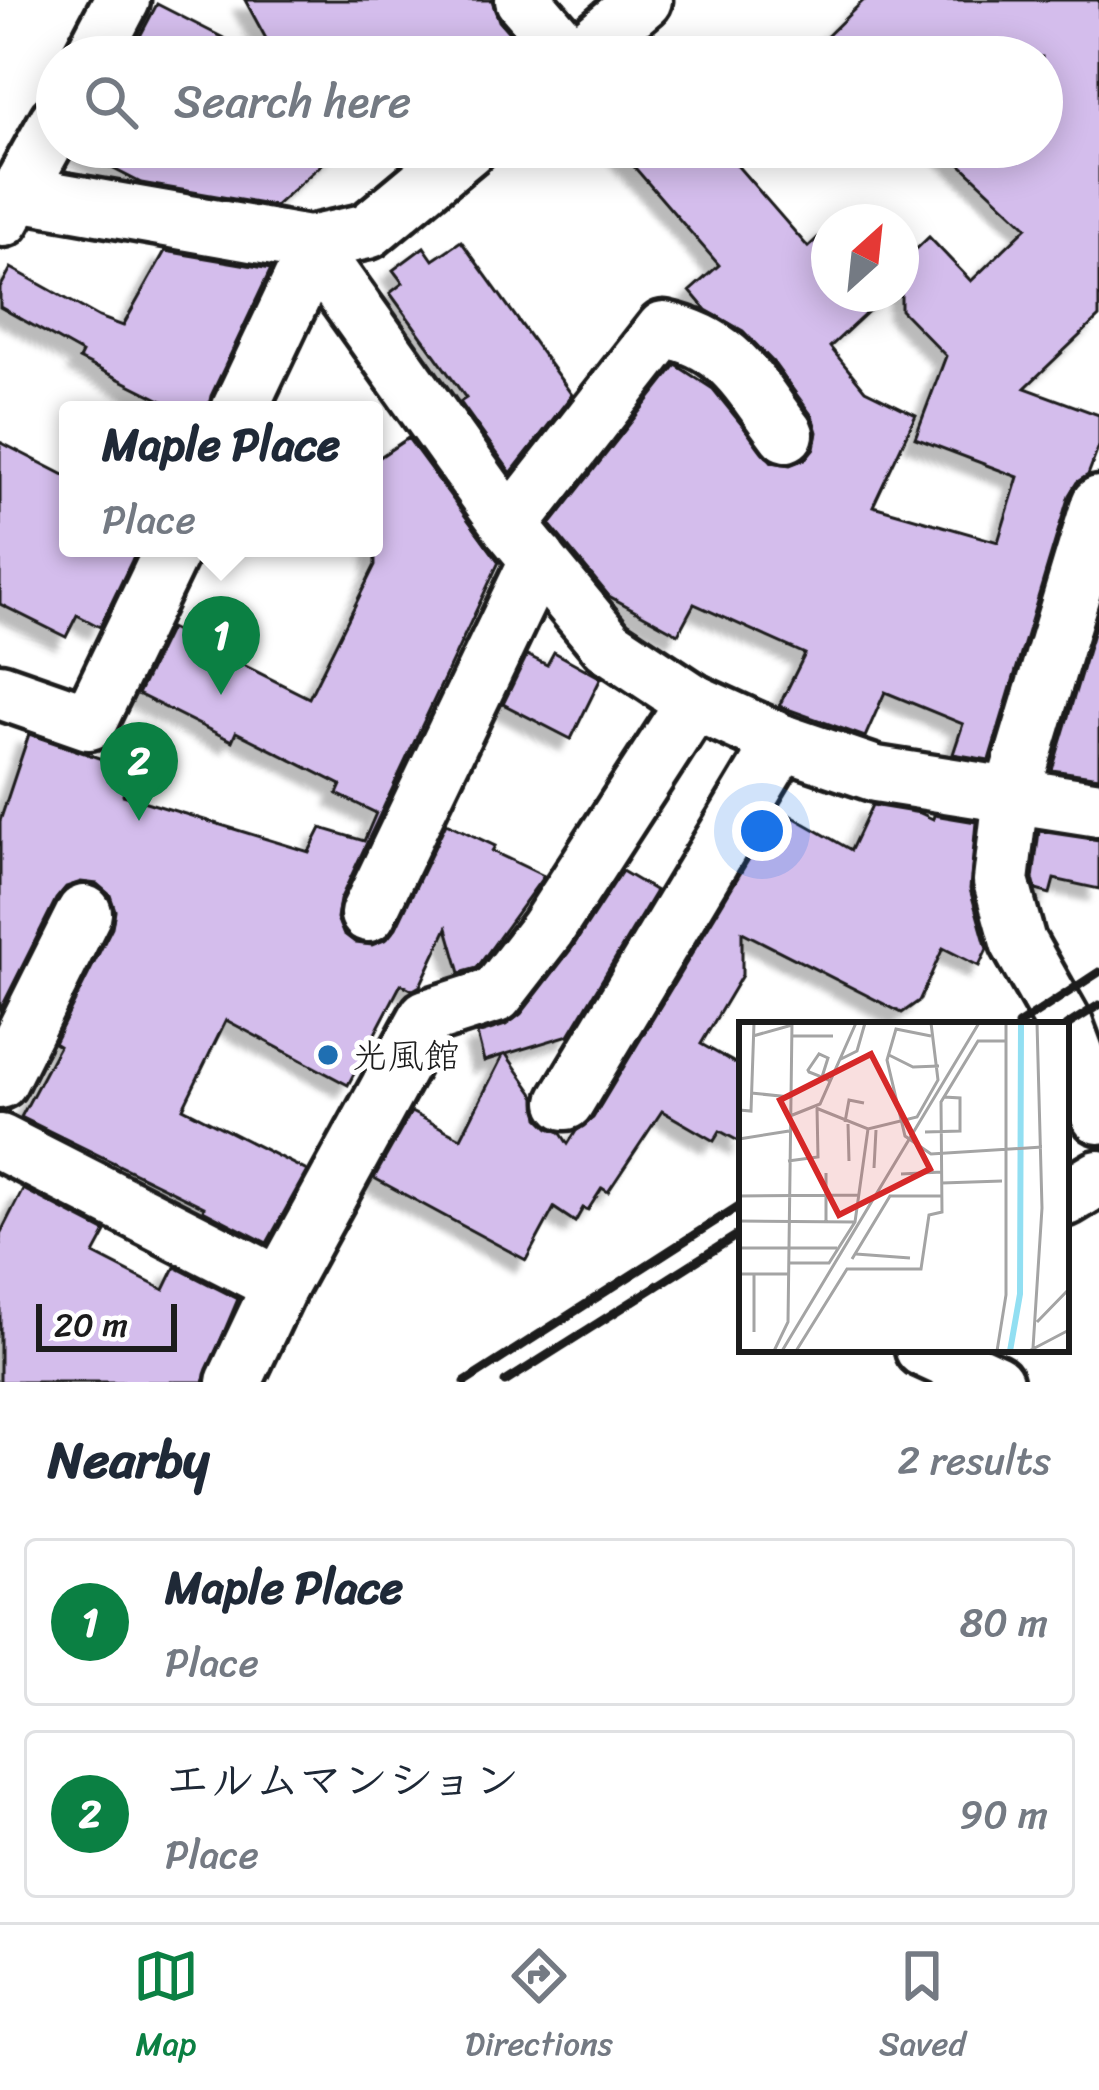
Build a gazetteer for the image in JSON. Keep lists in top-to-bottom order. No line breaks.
{"places":["光風館"],"scale_bar":"20 m","north":"top right","page":{"search":"Search here","popup":["Maple Place","Place"],"pins":["1","2"],"scale":"20 m","heading":["Nearby","2 results"],"list":[{"mark":"1","name":"Maple Place","note":"Place","value":"80 m"},{"mark":"2","name":"エルムマンション","note":"Place","value":"90 m"}],"nav":["Map","Directions","Saved"]}}
